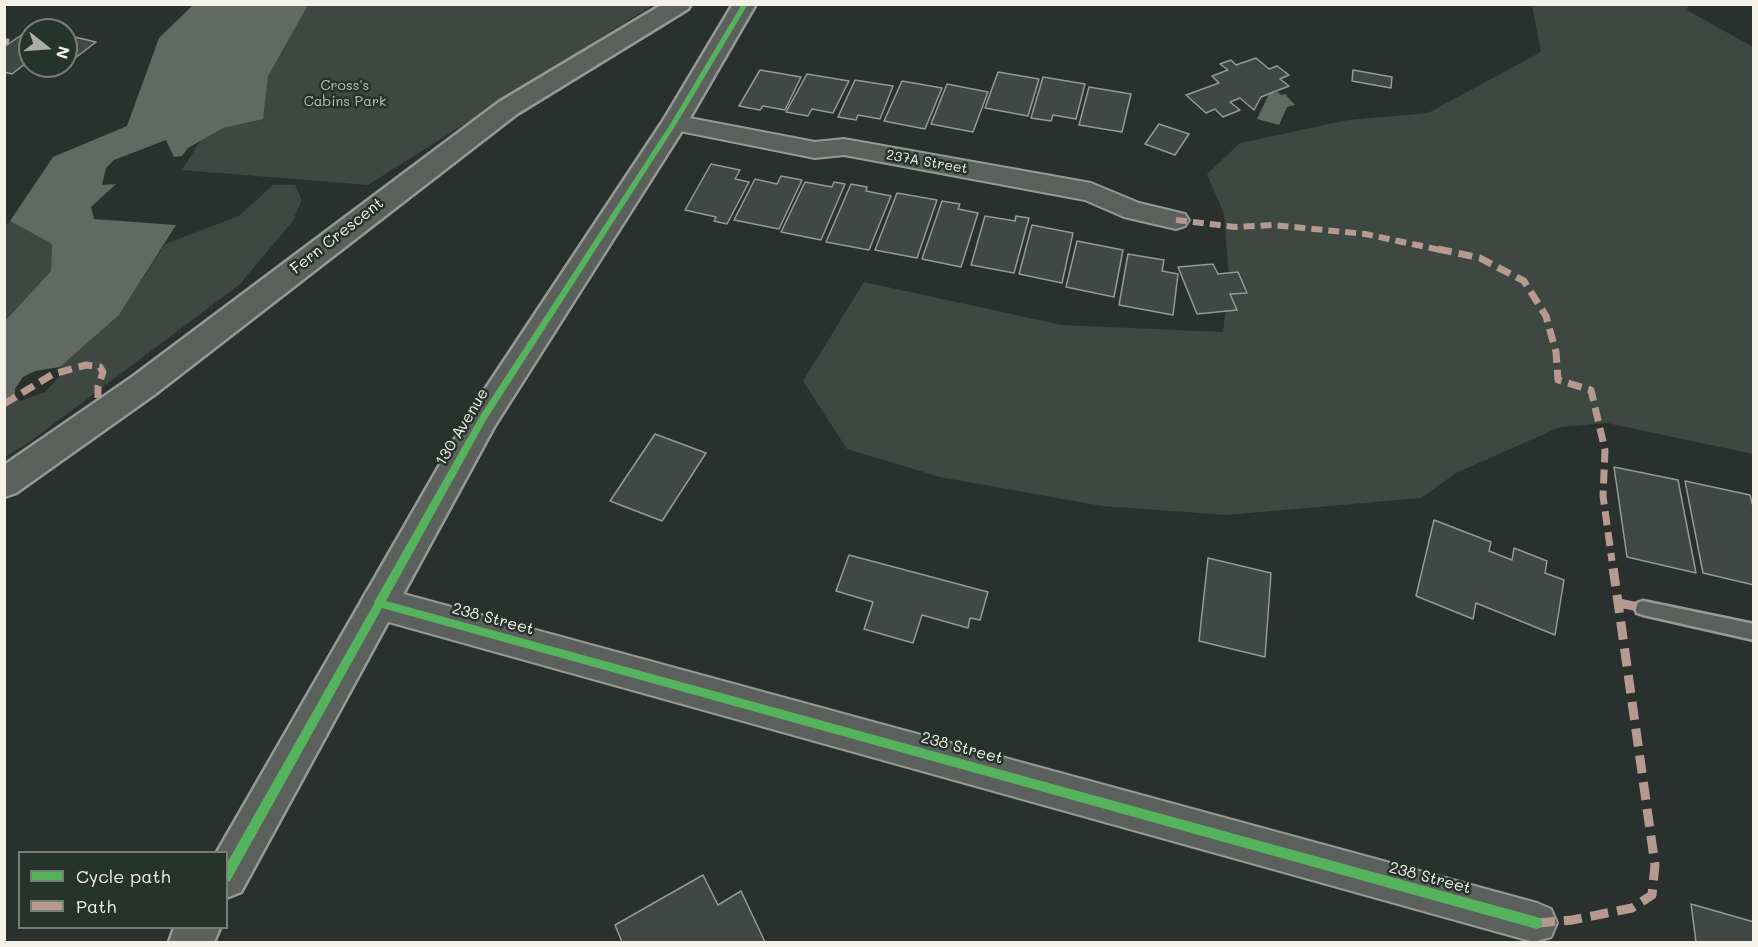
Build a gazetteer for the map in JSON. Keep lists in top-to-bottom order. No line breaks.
{"streets":{"street":["237A Street","Fern Crescent","130 Avenue","238 Street"]},"crossings":[["237A Street","130 Avenue"],["130 Avenue","238 Street"]],"parks":["Cross's Cabins Park"],"legend":["Cycle path","Path"],"north":"right"}
